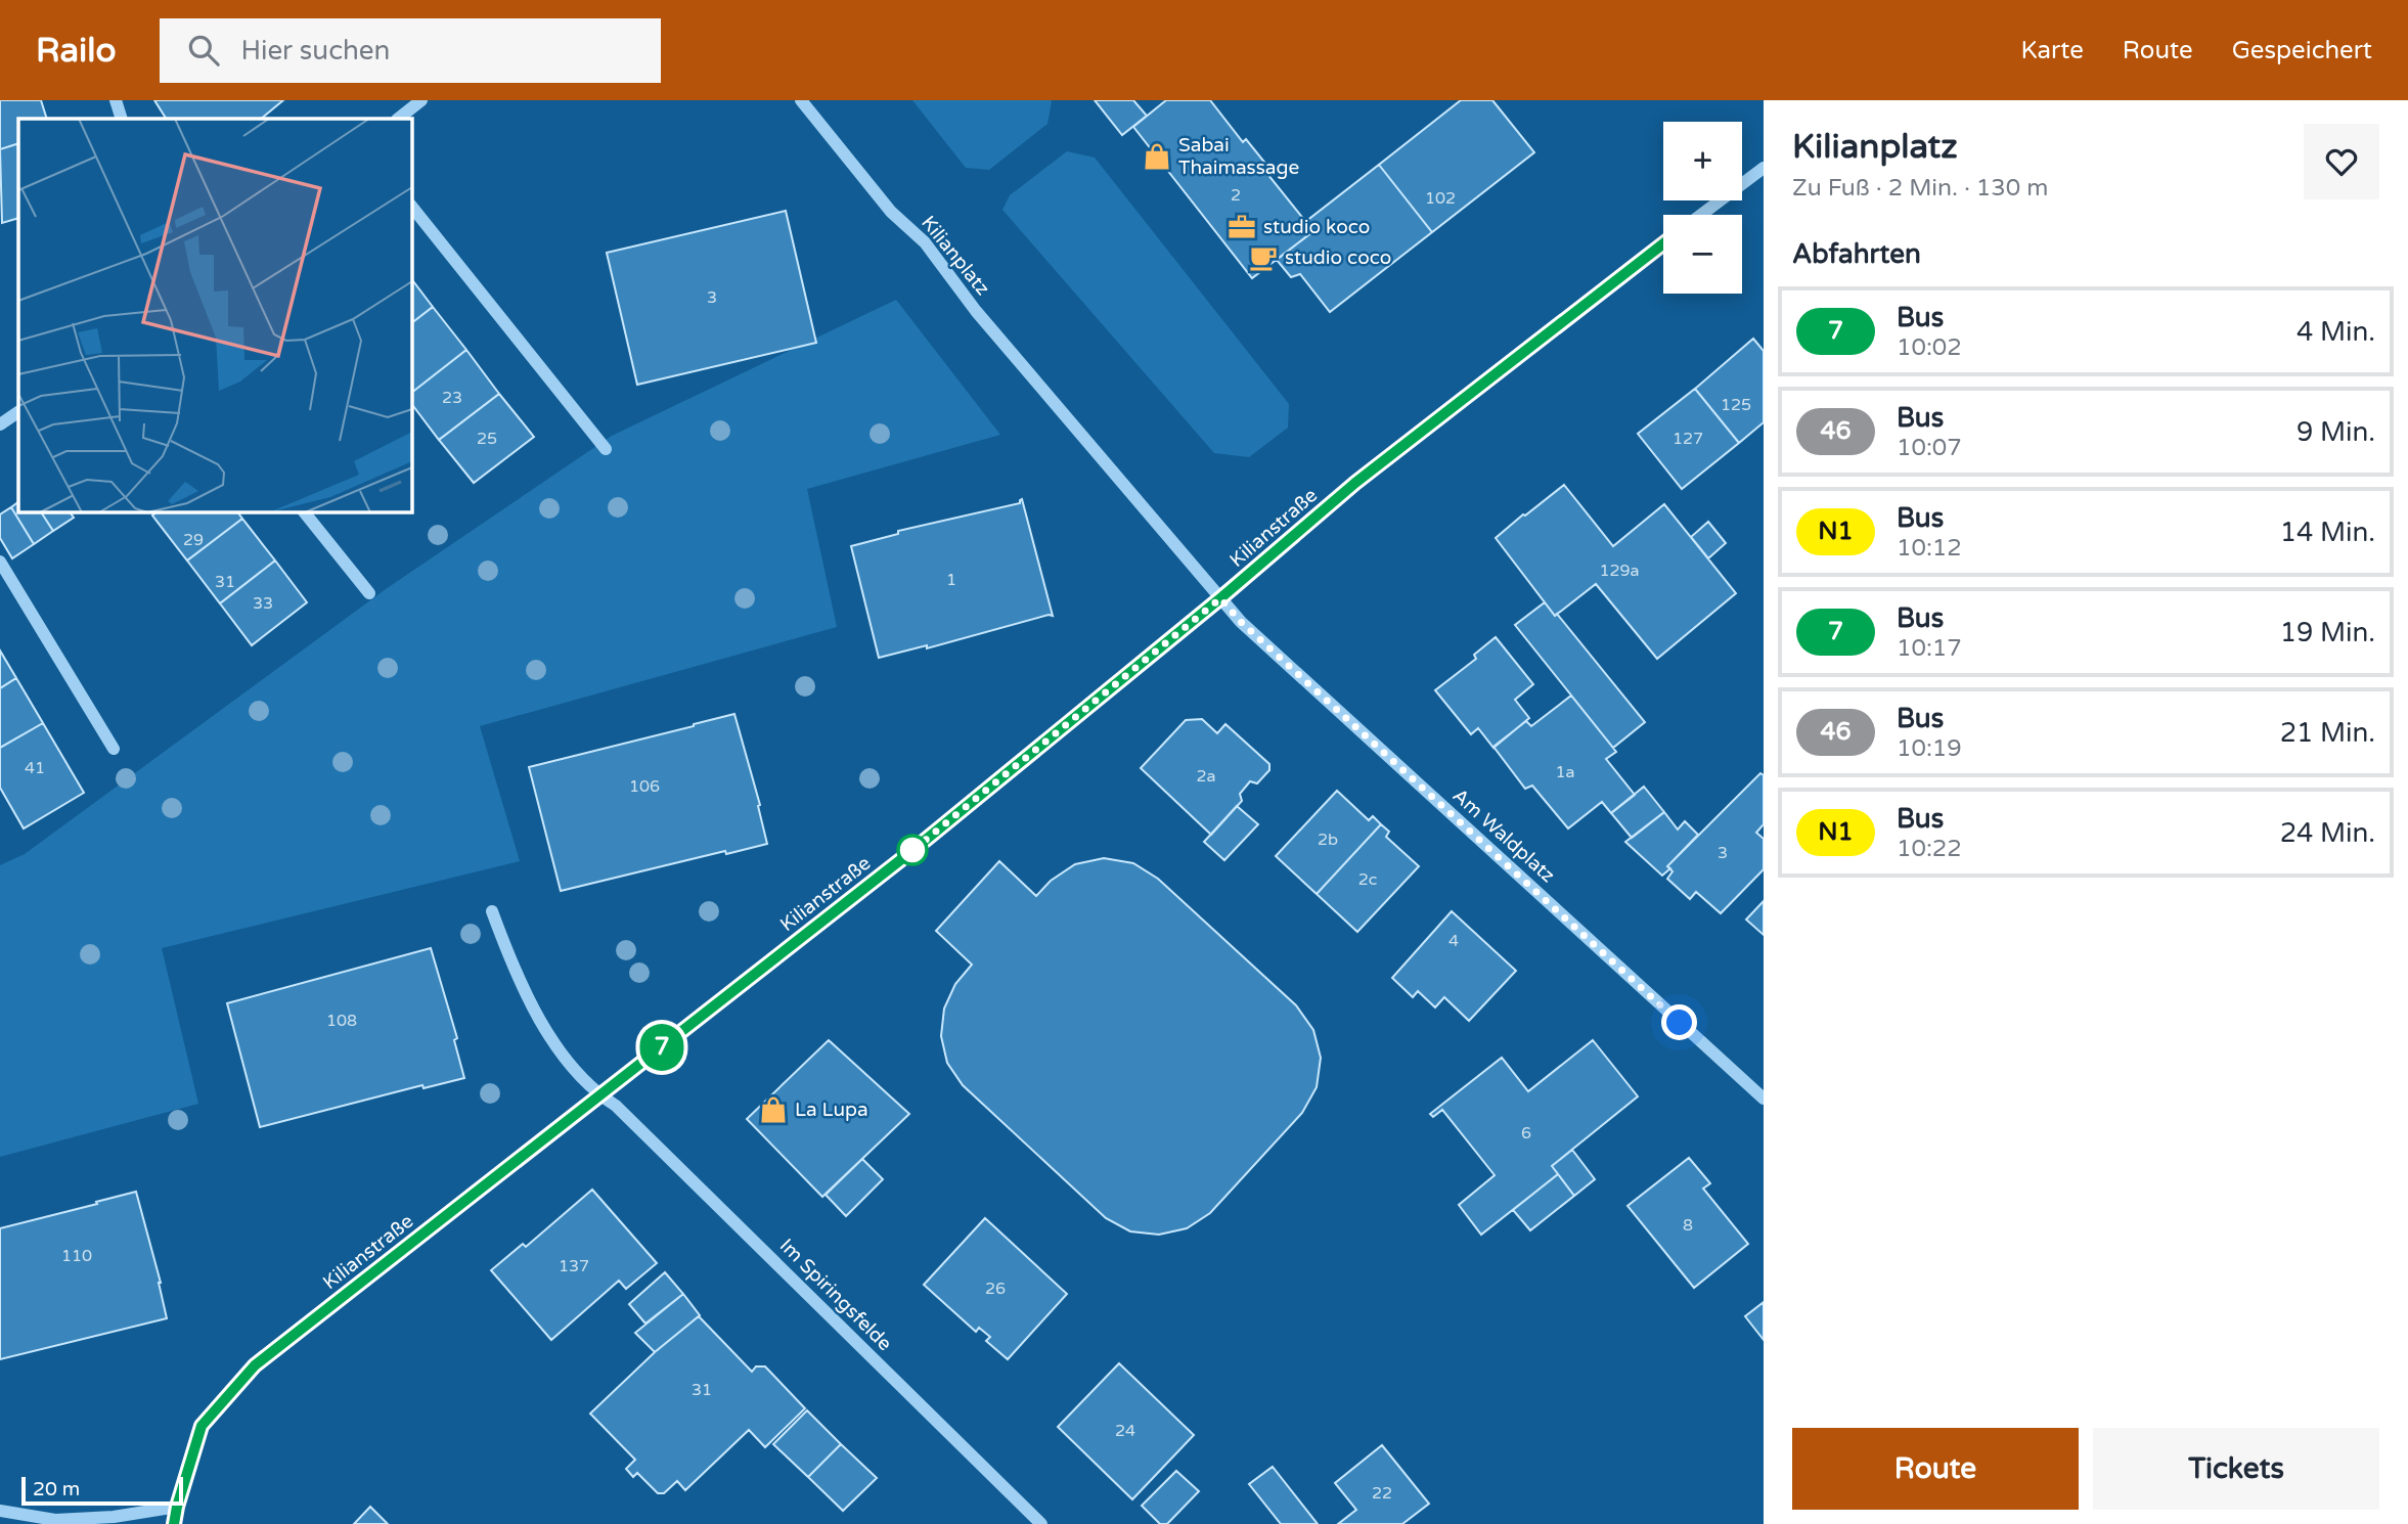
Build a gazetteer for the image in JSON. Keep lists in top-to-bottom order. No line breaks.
{"streets":{"street":["Kilianplatz","Kilianstraße","Am Waldplatz","Im Spiringsfelde"]},"crossings":[["Kilianplatz","Kilianstraße"],["Kilianplatz","Am Waldplatz"],["Kilianstraße","Am Waldplatz"],["Kilianstraße","Im Spiringsfelde"]],"places":{"shop":["Sabai Thaimassage","La Lupa"],"office":["studio koco"],"cafe":["studio coco"]},"lines":["bus line 7"],"house_numbers":["2","102","3","23","125","25","127","29","129a","1","31","33","41","1a","2a","106","2b","3","2c","4","108","6","8","110","137","26","31","24","22"],"scale_bar":"20 m","page":{"header":"Railo","search":"Hier suchen","nav":["Karte","Route","Gespeichert"],"on_map":"7","heading":[["Kilianplatz","Zu Fuß · 2 Min. · 130 m"],"Abfahrten"],"map_buttons":["+","−"],"list":[{"mark":"7","name":"Bus","note":"10:02","value":"4 Min."},{"mark":"46","name":"Bus","note":"10:07","value":"9 Min."},{"mark":"N1","name":"Bus","note":"10:12","value":"14 Min."},{"mark":"7","name":"Bus","note":"10:17","value":"19 Min."},{"mark":"46","name":"Bus","note":"10:19","value":"21 Min."},{"mark":"N1","name":"Bus","note":"10:22","value":"24 Min."}],"buttons":["Route","Tickets"],"scale":"20 m"}}
